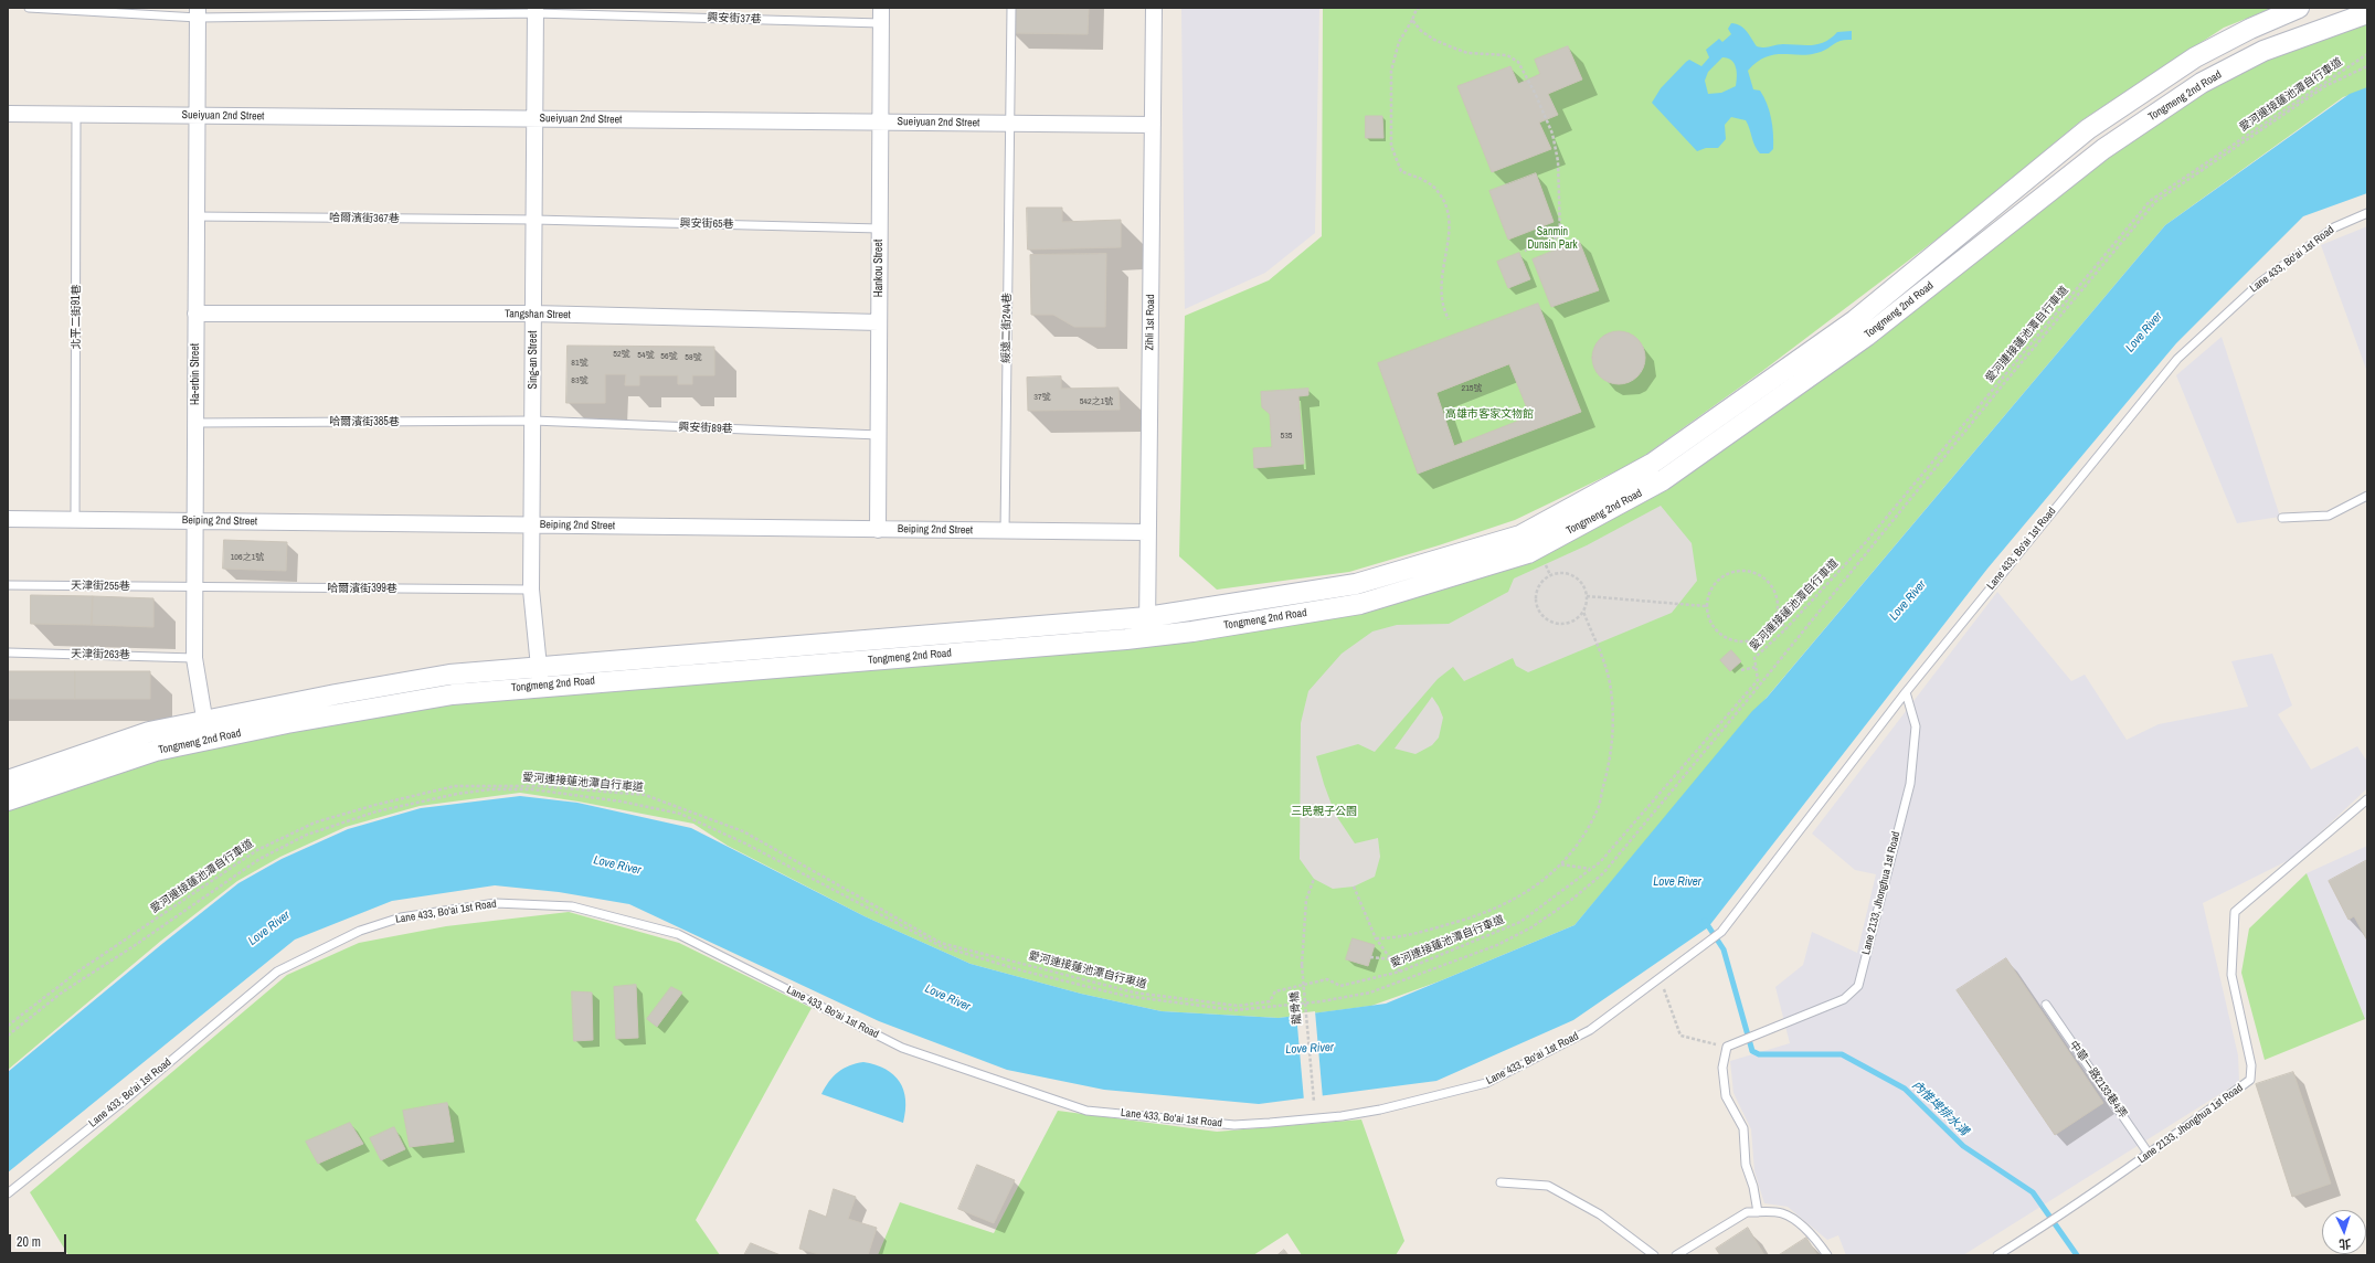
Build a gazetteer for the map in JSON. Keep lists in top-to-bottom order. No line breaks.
{"streets":{"street":["Tongmeng 2nd Road","Sueiyuan 2nd Street","Hankou Street","Tangshan Street","Zihli 1st Road","Sing-an Street","Ha-erbin Street","Beiping 2nd Street"],"lane":["興安街37巷","哈爾濱街367巷","興安街65巷","Lane 433, Bo'ai 1st Road","北平二街91巷","綏遠二街244巷","哈爾濱街385巷","興安街89巷","天津街255巷","哈爾濱街399巷","天津街263巷","Lane 2133, Jhonghua 1st Road","中華一路2133巷4弄"],"path":["愛河連接蓮池潭自行車道","龍骨橋"]},"crossings":[["興安街37巷","Hankou Street"],["興安街37巷","Sing-an Street"],["興安街37巷","Ha-erbin Street"],["Tongmeng 2nd Road","Zihli 1st Road"],["Tongmeng 2nd Road","Sing-an Street"],["Tongmeng 2nd Road","Ha-erbin Street"],["Sueiyuan 2nd Street","Hankou Street"],["Sueiyuan 2nd Street","北平二街91巷"],["Sueiyuan 2nd Street","Zihli 1st Road"],["Sueiyuan 2nd Street","綏遠二街244巷"],["Sueiyuan 2nd Street","Sing-an Street"],["Sueiyuan 2nd Street","Ha-erbin Street"],["哈爾濱街367巷","興安街65巷"],["哈爾濱街367巷","Sing-an Street"],["哈爾濱街367巷","Ha-erbin Street"],["興安街65巷","Hankou Street"],["興安街65巷","Sing-an Street"],["Lane 433, Bo'ai 1st Road","Lane 2133, Jhonghua 1st Road"],["Hankou Street","Tangshan Street"],["Hankou Street","興安街89巷"],["Hankou Street","Beiping 2nd Street"],["Tangshan Street","Sing-an Street"],["Tangshan Street","Ha-erbin Street"],["北平二街91巷","Beiping 2nd Street"],["Zihli 1st Road","Beiping 2nd Street"],["綏遠二街244巷","Beiping 2nd Street"],["Sing-an Street","哈爾濱街385巷"],["Sing-an Street","興安街89巷"],["Sing-an Street","Beiping 2nd Street"],["Sing-an Street","哈爾濱街399巷"],["Ha-erbin Street","哈爾濱街385巷"],["Ha-erbin Street","Beiping 2nd Street"],["Ha-erbin Street","天津街255巷"],["Ha-erbin Street","哈爾濱街399巷"],["Ha-erbin Street","天津街263巷"],["哈爾濱街385巷","興安街89巷"],["天津街255巷","哈爾濱街399巷"],["Lane 2133, Jhonghua 1st Road","中華一路2133巷4弄"]],"water":["Love River","內惟埤排水溝"],"parks":["Sanmin Dunsin Park","高雄市客家文物館","三民親子公園"],"house_numbers":["52號","54號","56號","58號","81號","83號","215號","37號","542之1號","535","106之1號"],"scale_bar":"20 m","north":"bottom"}
